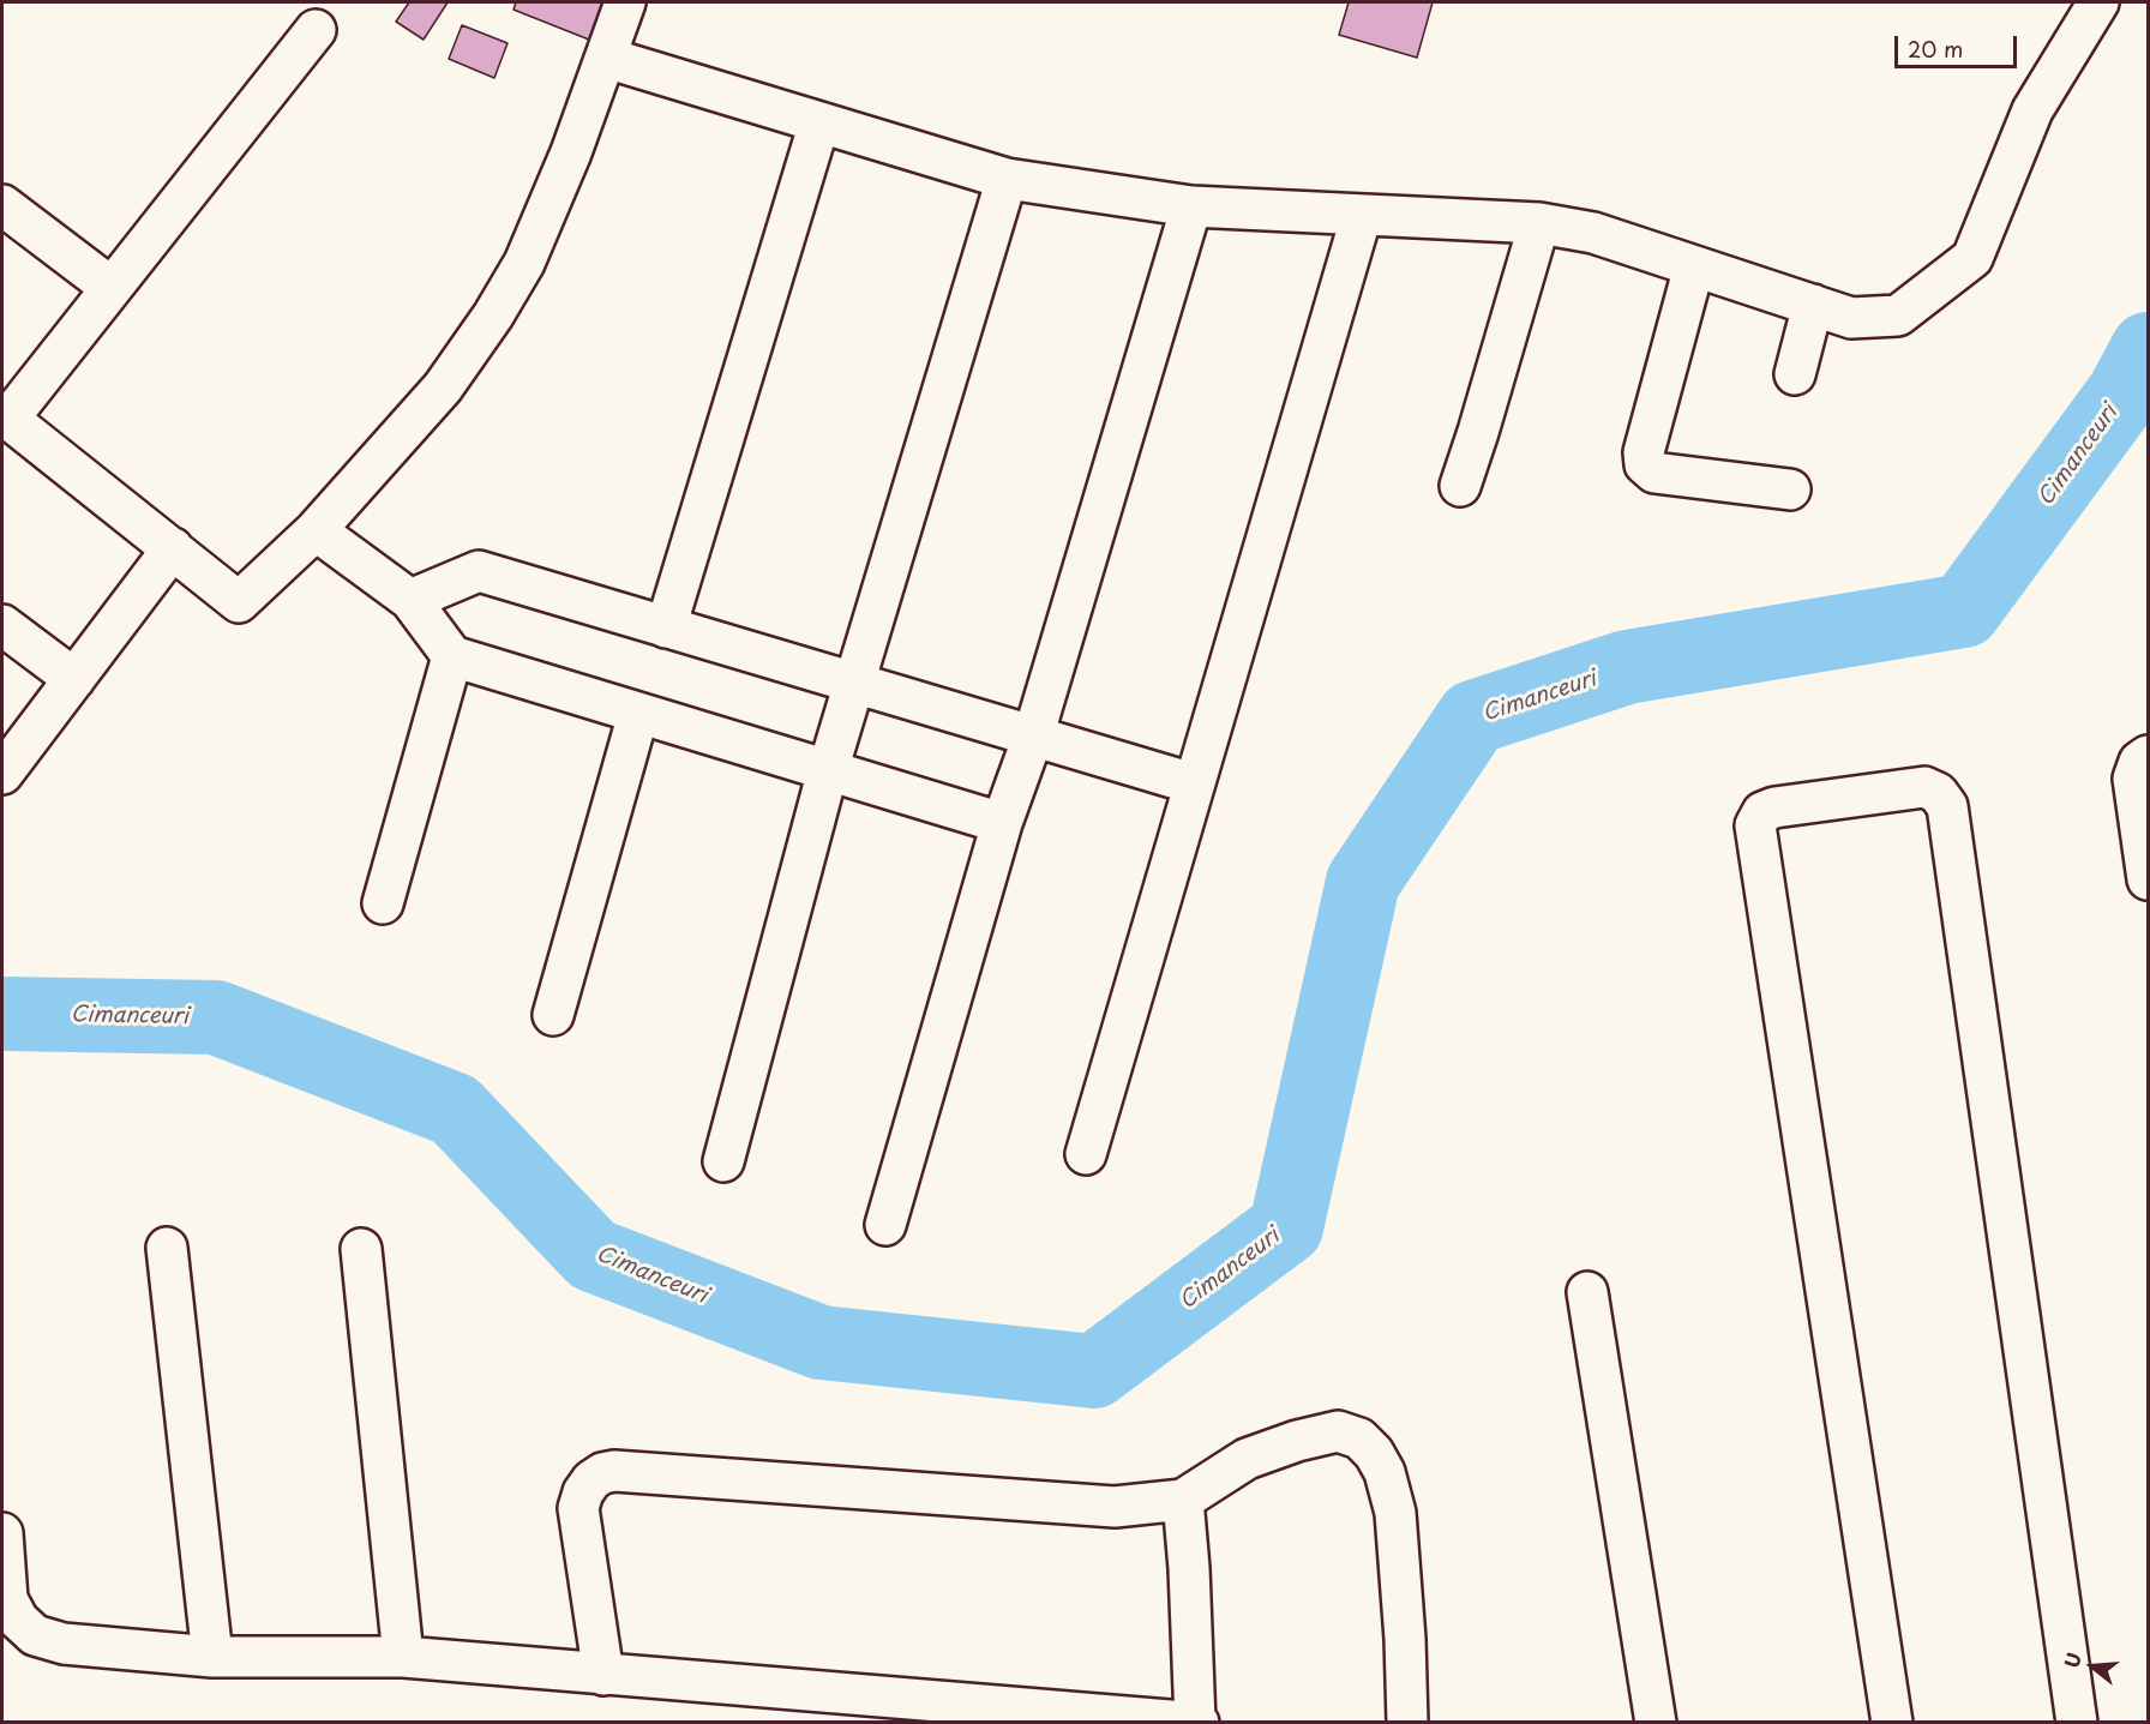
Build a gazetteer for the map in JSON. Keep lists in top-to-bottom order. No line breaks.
{"water":["Cimanceuri"],"scale_bar":"20 m","north":"left"}
